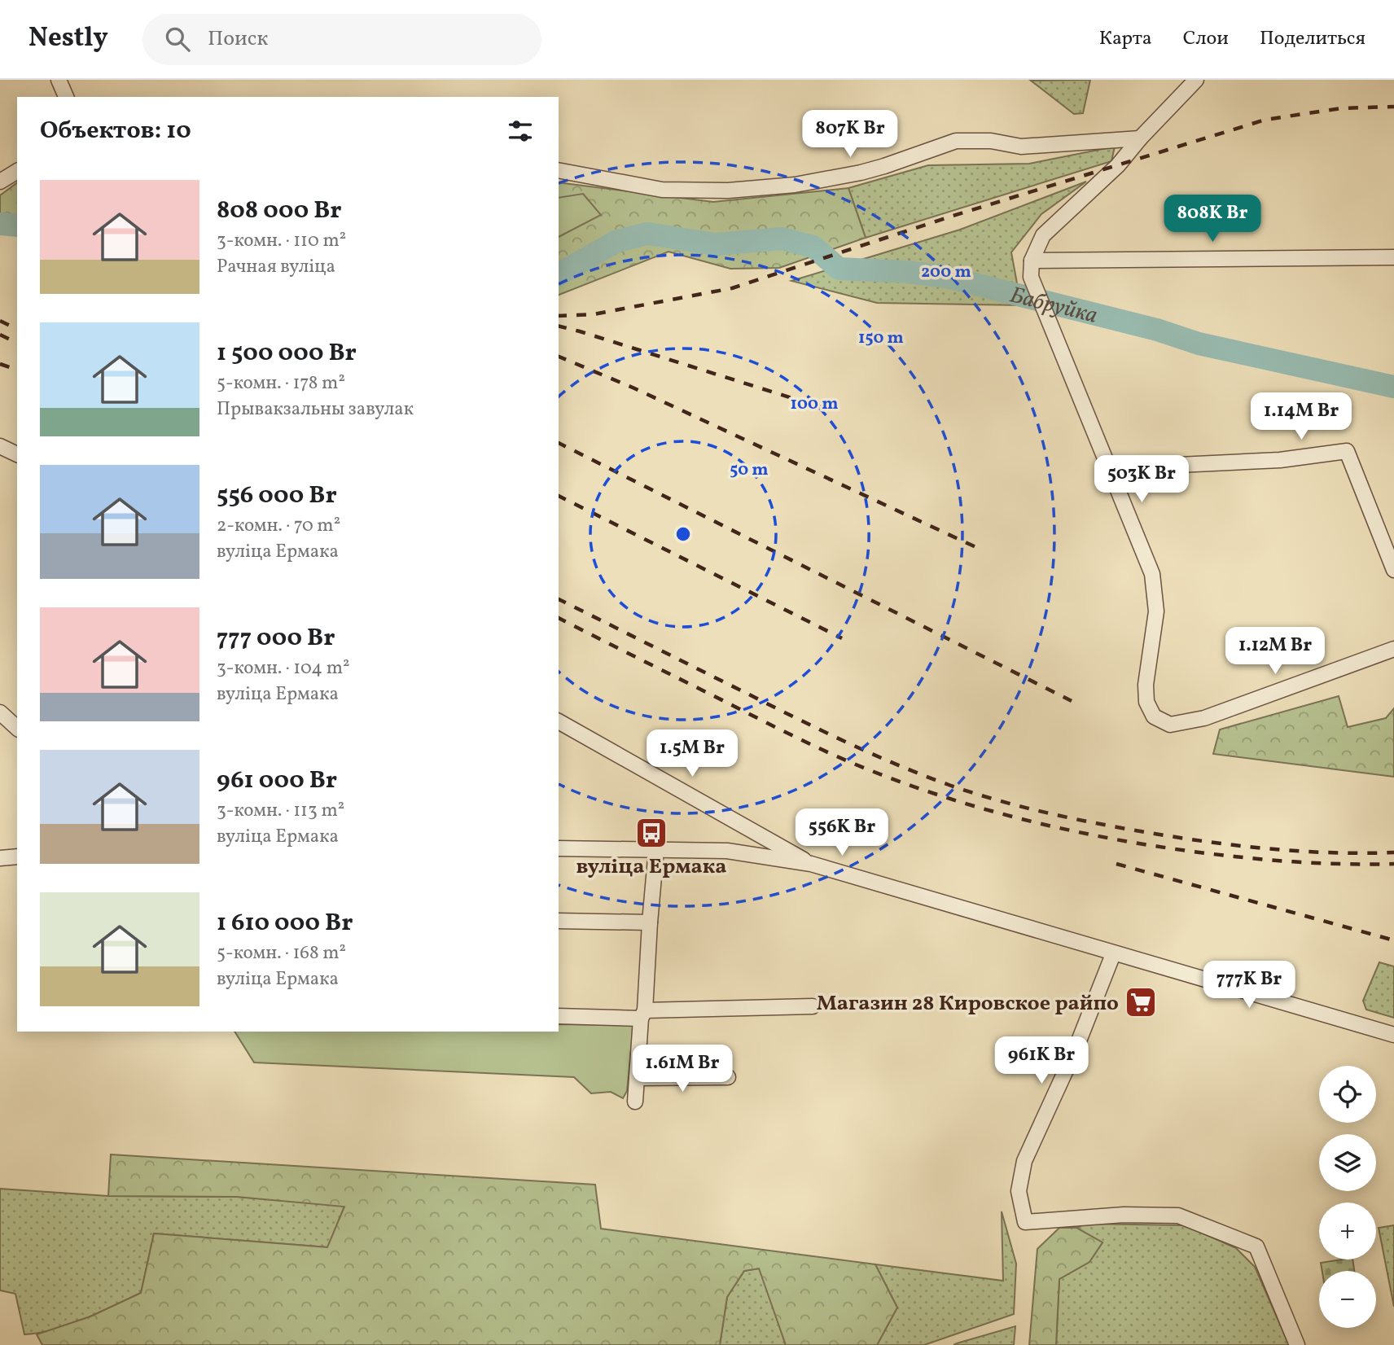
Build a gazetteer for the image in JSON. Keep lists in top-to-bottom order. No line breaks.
{"water":["Бабруйка"],"places":{"bus stop":["вуліца Ермака"],"supermarket":["Магазин 28 Кировское райпо"]},"page":{"header":"Nestly","search":"Поиск","nav":["Карта","Слои","Поделиться"],"heading":"Объектов: 10","price":["807K Br","808K Br","1.14M Br","503K Br","1.12M Br","1.5M Br","556K Br","777K Br","961K Br","1.61M Br"],"list":[{"name":"808 000 Br","note":"3-комн. · 110 m² · Рачная вуліца"},{"name":"1 500 000 Br","note":"5-комн. · 178 m² · Прывакзальны завулак"},{"name":"556 000 Br","note":"2-комн. · 70 m² · вуліца Ермака"},{"name":"777 000 Br","note":"3-комн. · 104 m² · вуліца Ермака"},{"name":"961 000 Br","note":"3-комн. · 113 m² · вуліца Ермака"},{"name":"1 610 000 Br","note":"5-комн. · 168 m² · вуліца Ермака"}],"map_buttons":["+","−"]},"rings":["200 m","150 m","100 m","50 m"]}
